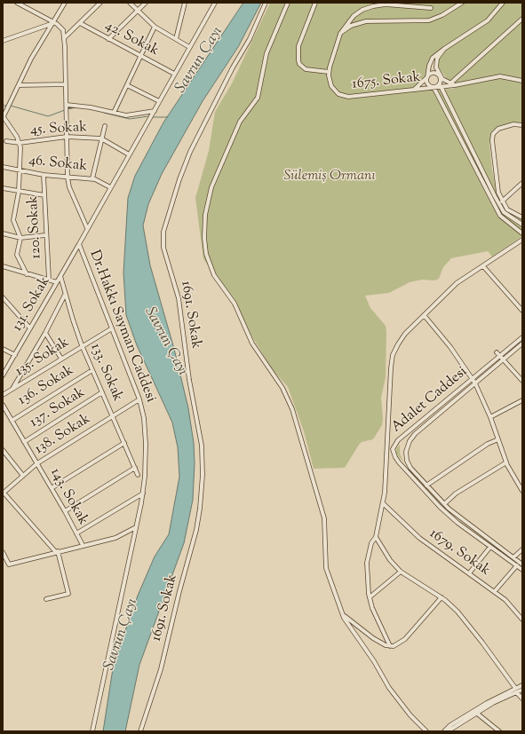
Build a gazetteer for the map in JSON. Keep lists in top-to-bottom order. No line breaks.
{"streets":{"street":["42. Sokak","1675. Sokak","45. Sokak","46. Sokak","120. Sokak","131. Sokak","1691. Sokak","Dr.Hakkı Sayman Caddesi","135. Sokak","133. Sokak","136. Sokak","Adalet Caddesi","137. Sokak","138. Sokak","143. Sokak","1679. Sokak"]},"crossings":[["42. Sokak","Dr.Hakkı Sayman Caddesi"],["45. Sokak","Dr.Hakkı Sayman Caddesi"],["46. Sokak","120. Sokak"],["46. Sokak","Dr.Hakkı Sayman Caddesi"],["131. Sokak","Dr.Hakkı Sayman Caddesi"],["131. Sokak","133. Sokak"],["Dr.Hakkı Sayman Caddesi","135. Sokak"],["Dr.Hakkı Sayman Caddesi","138. Sokak"],["135. Sokak","133. Sokak"],["133. Sokak","136. Sokak"],["133. Sokak","137. Sokak"],["133. Sokak","138. Sokak"],["136. Sokak","143. Sokak"],["137. Sokak","143. Sokak"],["138. Sokak","143. Sokak"]],"water":["Savrun Çayı"],"parks":["Sülemiş Ormanı"]}
